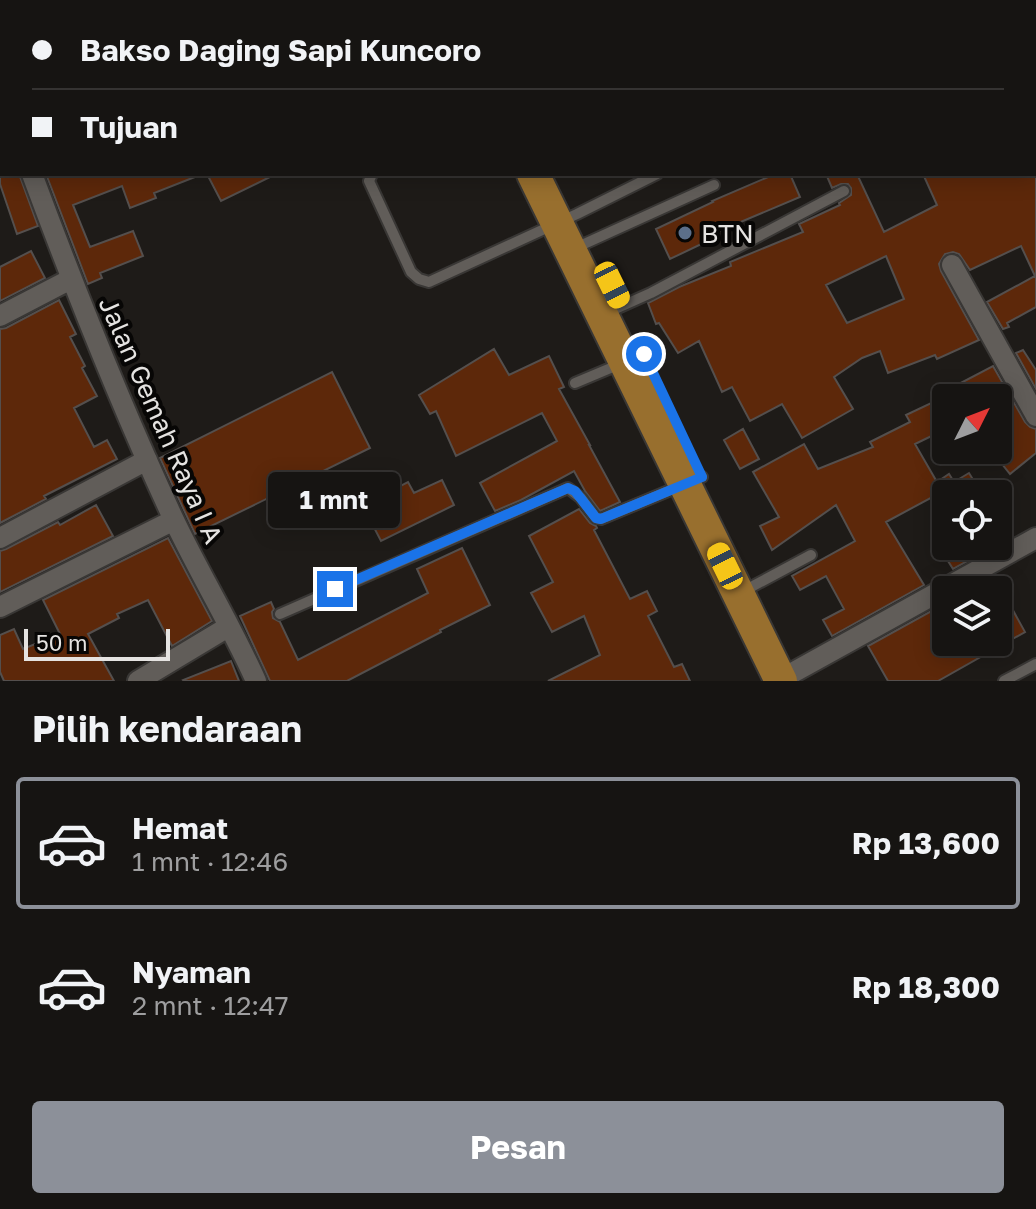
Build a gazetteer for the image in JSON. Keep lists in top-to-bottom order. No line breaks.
{"streets":{"street":["Jalan Gemah Raya I A"]},"places":["BTN"],"scale_bar":"50 m","north":"top right","page":{"banner":["Bakso Daging Sapi Kuncoro","Tujuan"],"bubble":"1 mnt","scale":"50 m","heading":"Pilih kendaraan","list":[{"name":"Hemat","note":"1 mnt · 12:46","value":"Rp 13,600"},{"name":"Nyaman","note":"2 mnt · 12:47","value":"Rp 18,300"}],"buttons":"Pesan"}}
